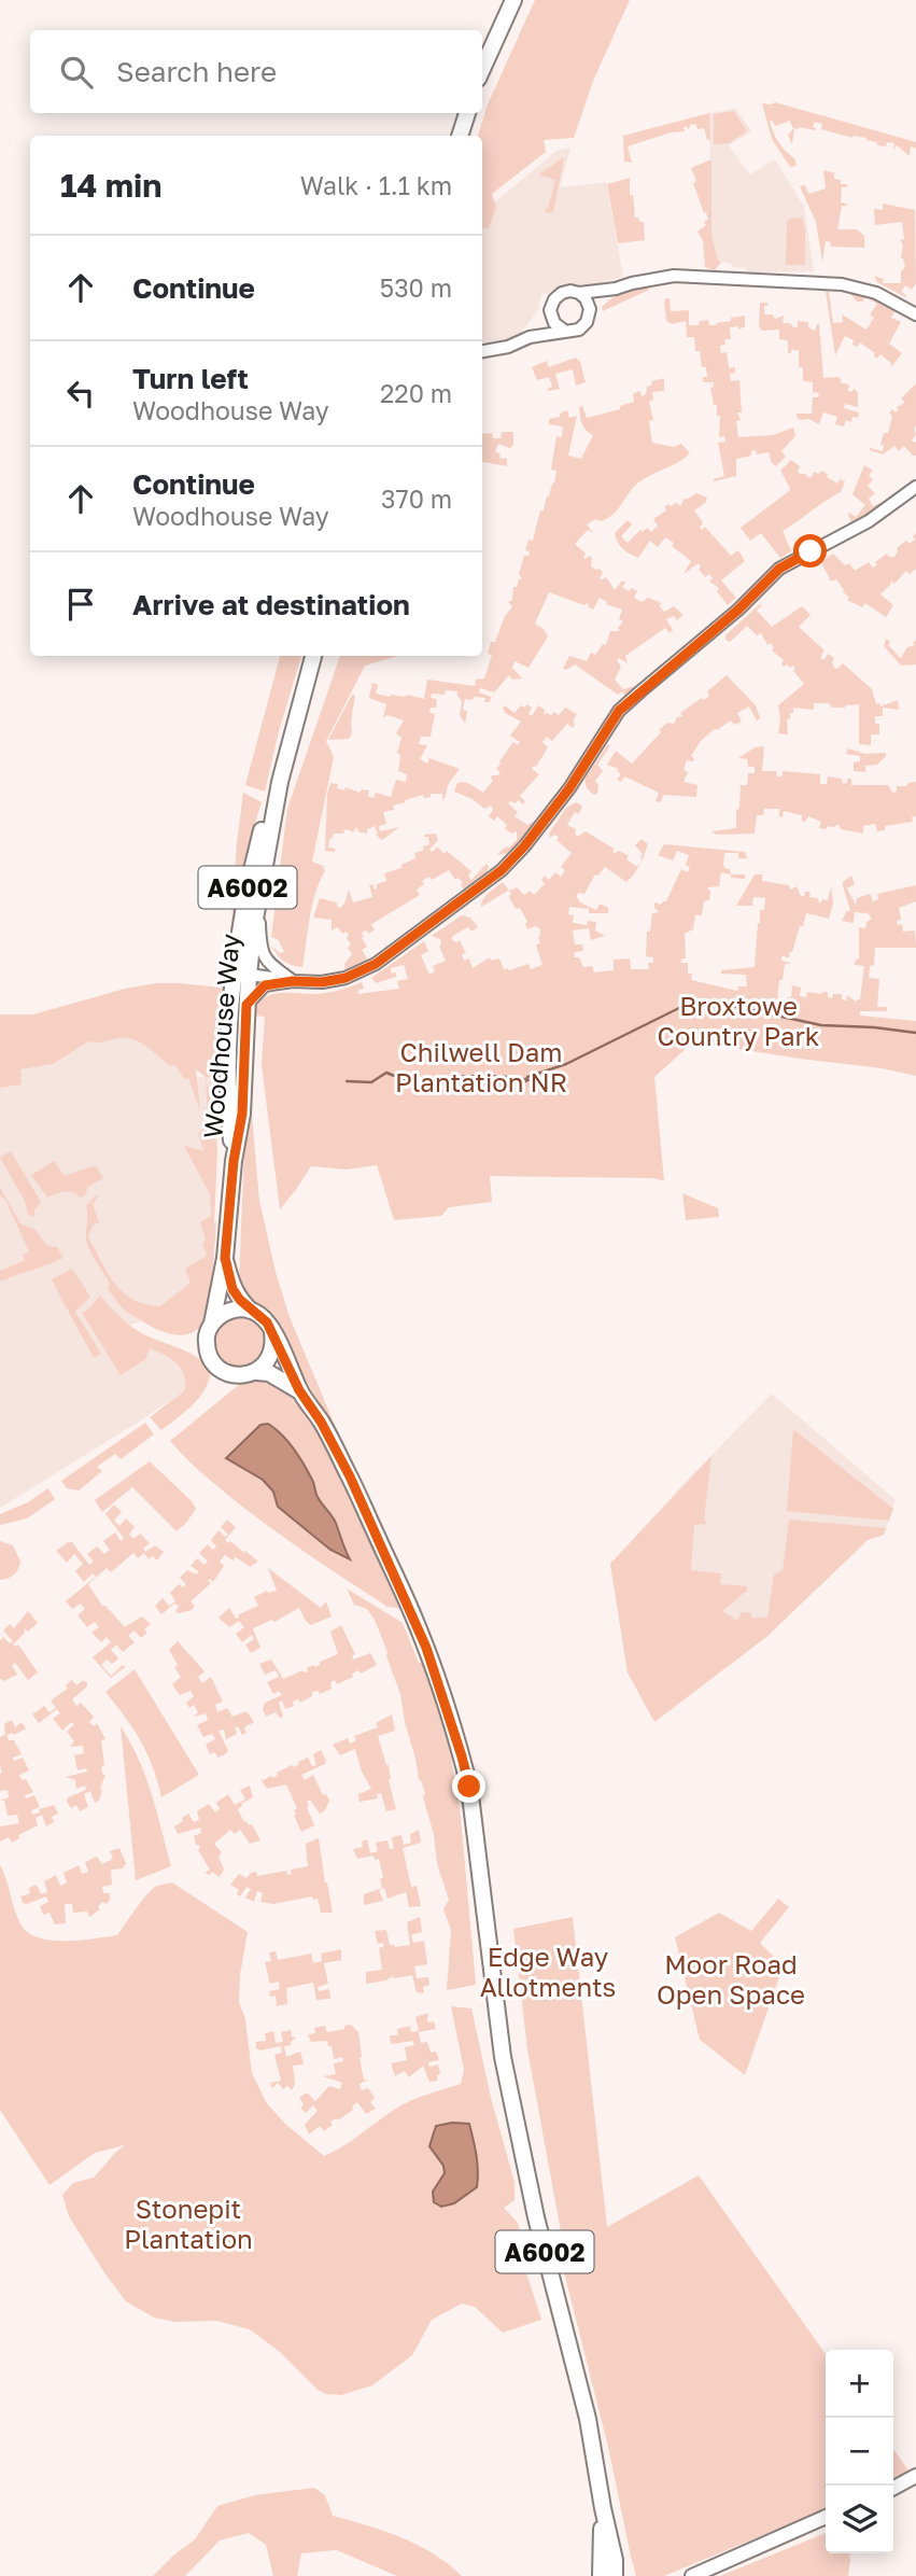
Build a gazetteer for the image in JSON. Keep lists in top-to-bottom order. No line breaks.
{"streets":{"main road":["A6002","Woodhouse Way"]},"crossings":[["A6002","Woodhouse Way"]],"parks":["Broxtowe Country Park","Chilwell Dam Plantation NR","Edge Way Allotments","Moor Road Open Space","Stonepit Plantation"],"page":{"search":"Search here","heading":["14 min","Walk · 1.1 km"],"list":[["Continue","530 m"],["Turn left","Woodhouse Way","220 m"],["Continue","Woodhouse Way","370 m"],"Arrive at destination"],"map_buttons":["+","−"]}}
